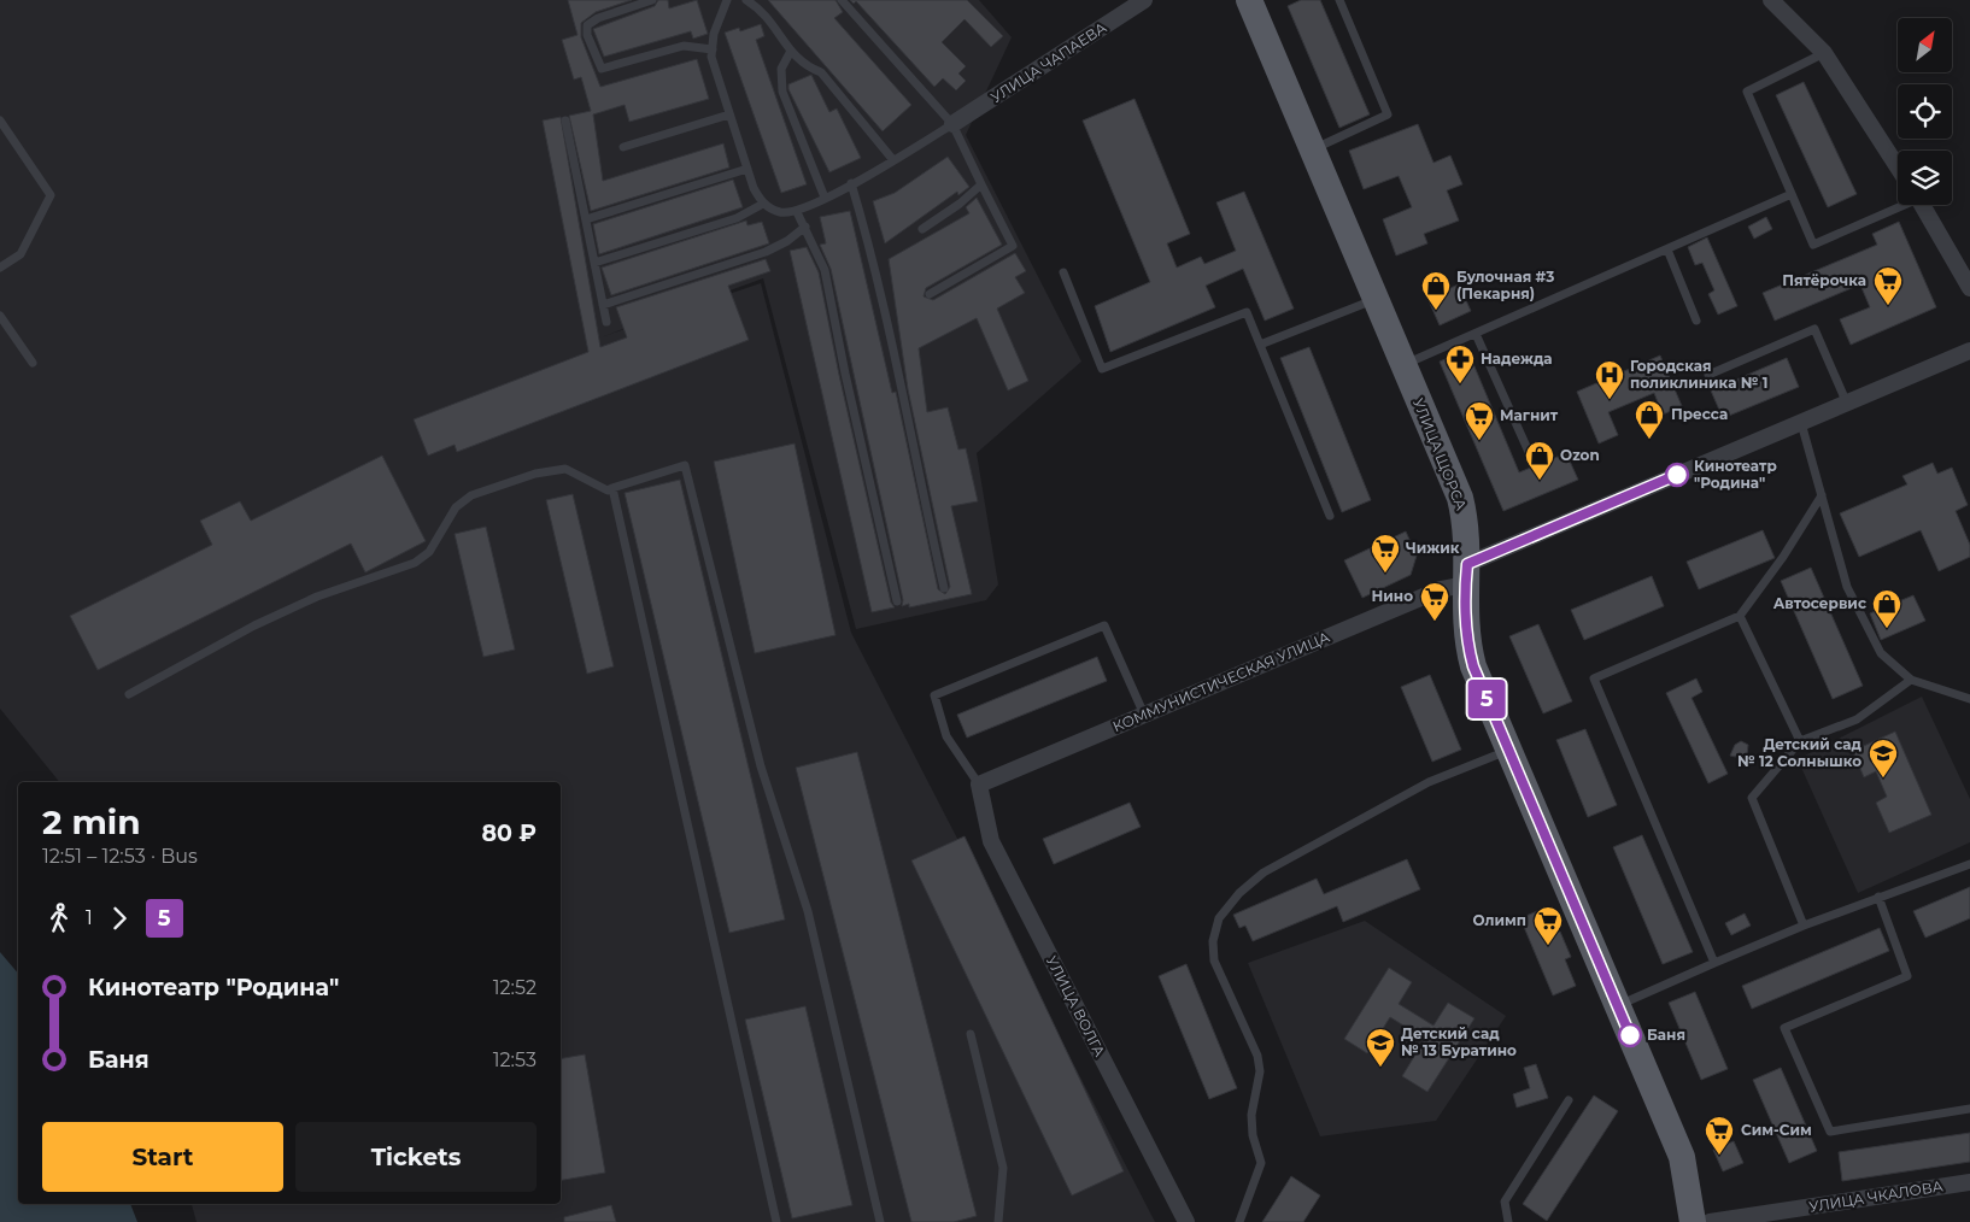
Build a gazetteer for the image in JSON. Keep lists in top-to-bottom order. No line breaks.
{"streets":{"main road":["УЛИЦА ЩОРСА"],"street":["УЛИЦА ЧАПАЕВА","КОММУНИСТИЧЕСКАЯ УЛИЦА","УЛИЦА ВОЛГА","УЛИЦА ЧКАЛОВА"]},"crossings":[["УЛИЦА ЩОРСА","КОММУНИСТИЧЕСКАЯ УЛИЦА"],["КОММУНИСТИЧЕСКАЯ УЛИЦА","УЛИЦА ВОЛГА"]],"places":{"supermarket":["Пятёрочка","Магнит","Чижик","Нино","Олимп","Сим-Сим"],"shop":["Булочная #3 (Пекарня)","Пресса","Ozon","Автосервис"],"pharmacy":["Надежда"],"hospital":["Городская поликлиника № 1"],"other":["Кинотеатр \"Родина\"","Баня"],"school or university":["Детский сад № 12 Солнышко","Детский сад № 13 Буратино"]},"lines":["bus line 5"],"north":"top right","page":{"on_map":"5","heading":["2 min","12:51 – 12:53 · Bus","80 ₽"],"legs":["1","5"],"list":[{"name":"Кинотеатр \"Родина\"","value":"12:52"},{"name":"Баня","value":"12:53"}],"buttons":["Start","Tickets"]}}
